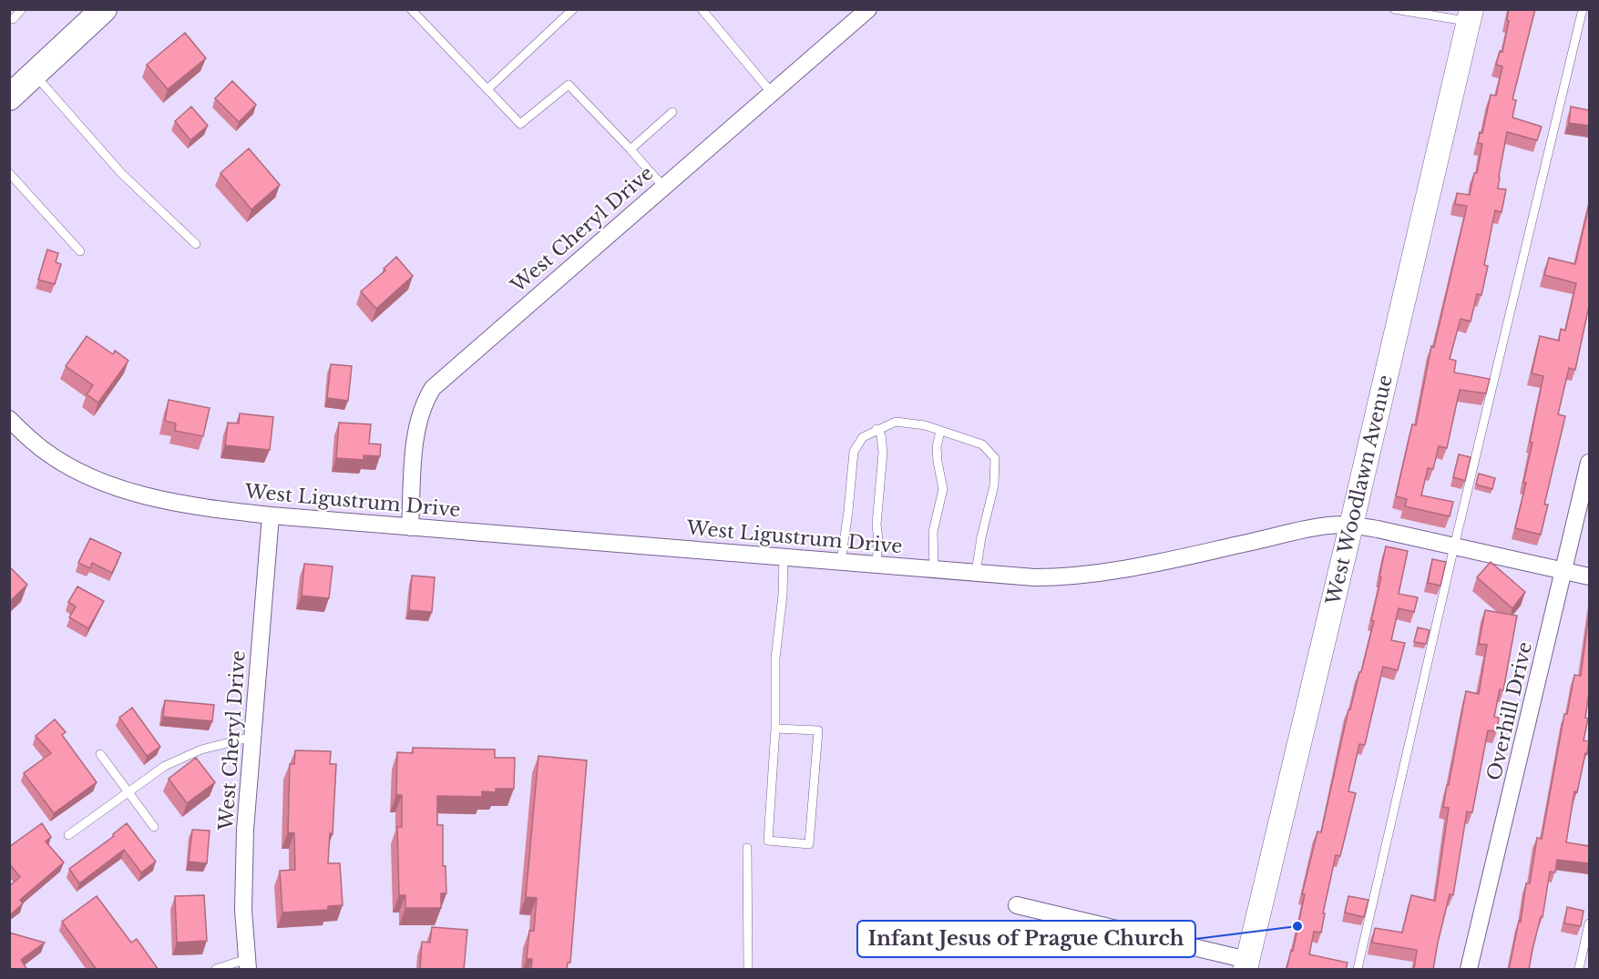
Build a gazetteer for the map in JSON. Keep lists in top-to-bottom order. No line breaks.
{"streets":{"street":["West Cheryl Drive","West Woodlawn Avenue","West Ligustrum Drive","Overhill Drive"]},"crossings":[["West Cheryl Drive","West Ligustrum Drive"],["West Woodlawn Avenue","West Ligustrum Drive"],["West Ligustrum Drive","Overhill Drive"]],"places":["Infant Jesus of Prague Church"]}
